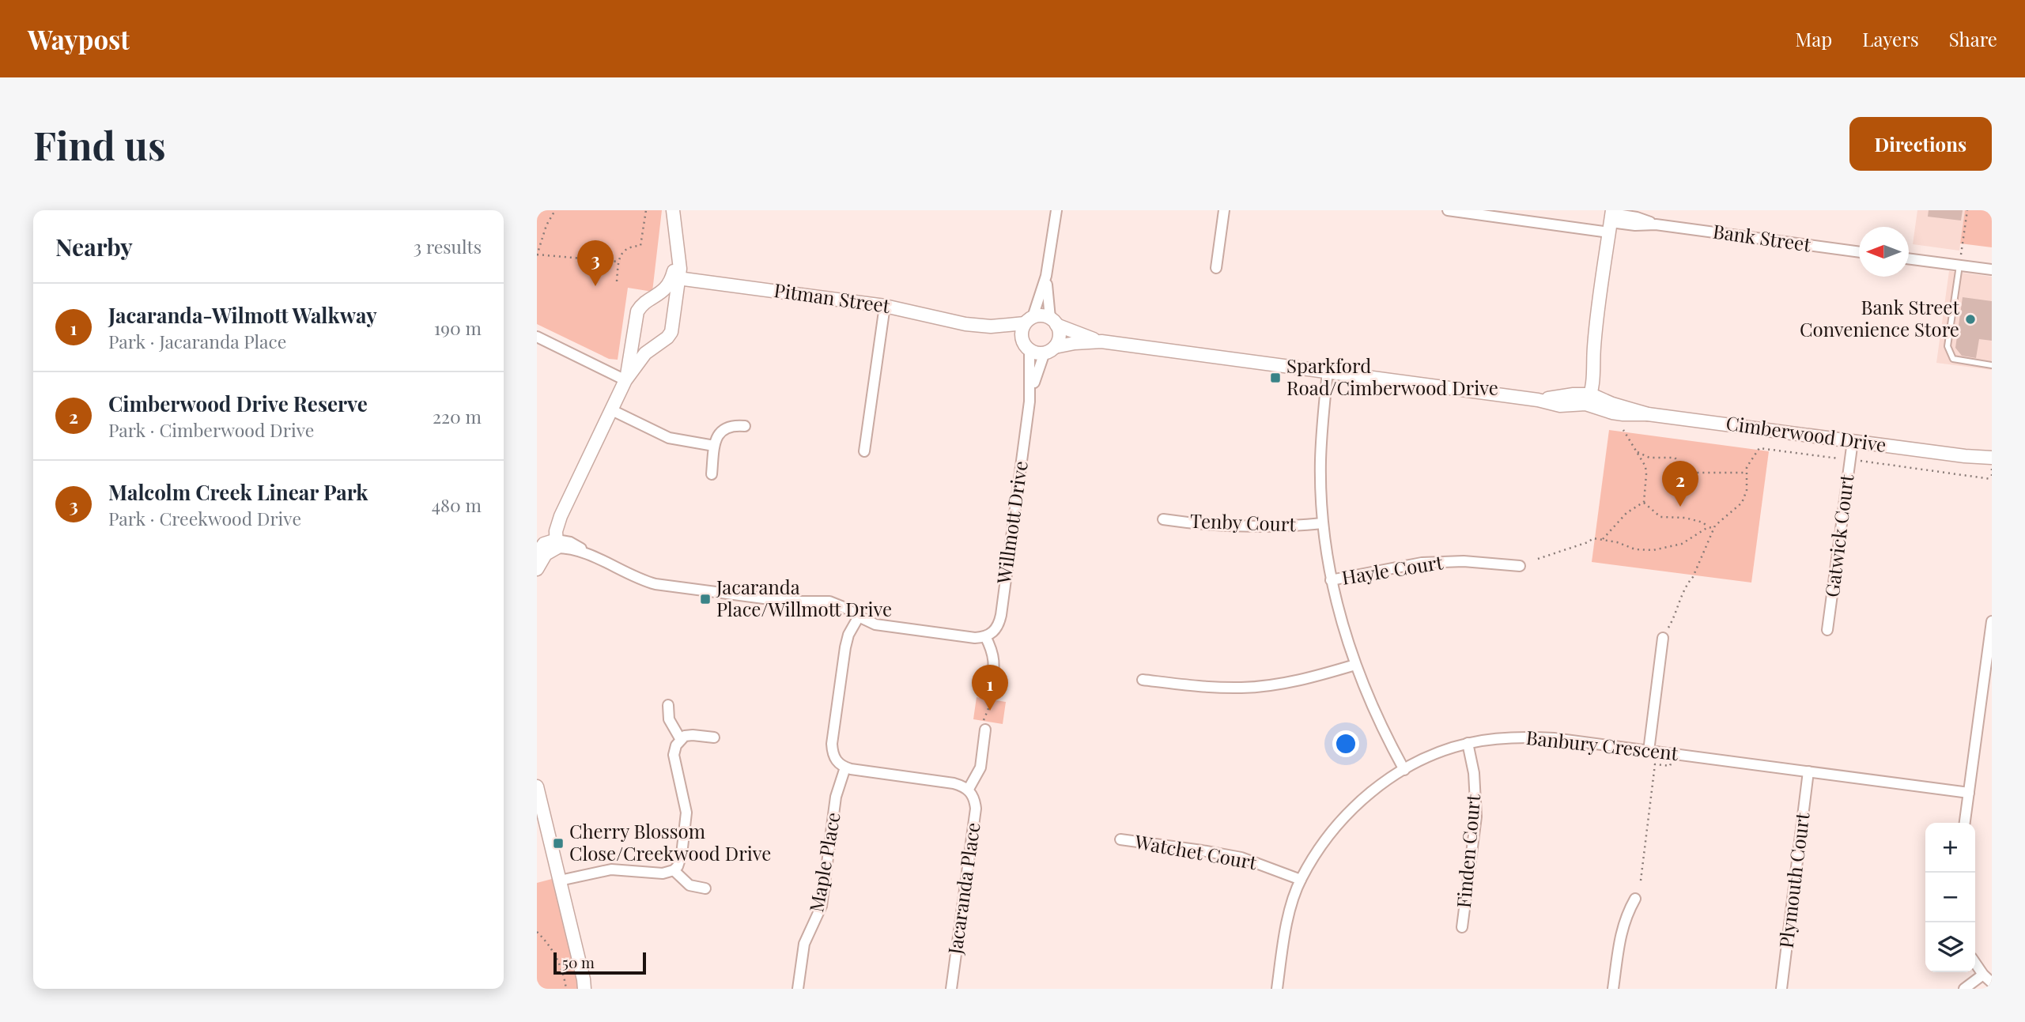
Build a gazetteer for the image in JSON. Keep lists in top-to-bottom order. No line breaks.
{"streets":{"street":["Bank Street","Pitman Street","Cimberwood Drive","Willmott Drive","Tenby Court","Gatwick Court","Hayle Court","Banbury Crescent","Finden Court","Watchet Court","Maple Place","Plymouth Court","Jacaranda Place"]},"crossings":[["Pitman Street","Cimberwood Drive"],["Pitman Street","Willmott Drive"],["Cimberwood Drive","Willmott Drive"],["Cimberwood Drive","Gatwick Court"],["Banbury Crescent","Finden Court"],["Banbury Crescent","Watchet Court"],["Banbury Crescent","Plymouth Court"]],"places":{"other":["Bank Street Convenience Store"],"transit":["Sparkford Road/Cimberwood Drive","Jacaranda Place/Willmott Drive","Cherry Blossom Close/Creekwood Drive"]},"scale_bar":"50 m","north":"left","page":{"header":"Waypost","nav":["Map","Layers","Share"],"buttons":"Directions","title":"Find us","heading":["Nearby","3 results"],"pins":["3","2","1"],"list":[{"mark":"1","name":"Jacaranda-Wilmott Walkway","note":"Park · Jacaranda Place","value":"190 m"},{"mark":"2","name":"Cimberwood Drive Reserve","note":"Park · Cimberwood Drive","value":"220 m"},{"mark":"3","name":"Malcolm Creek Linear Park","note":"Park · Creekwood Drive","value":"480 m"}],"map_buttons":["+","−"],"scale":"50 m"}}
